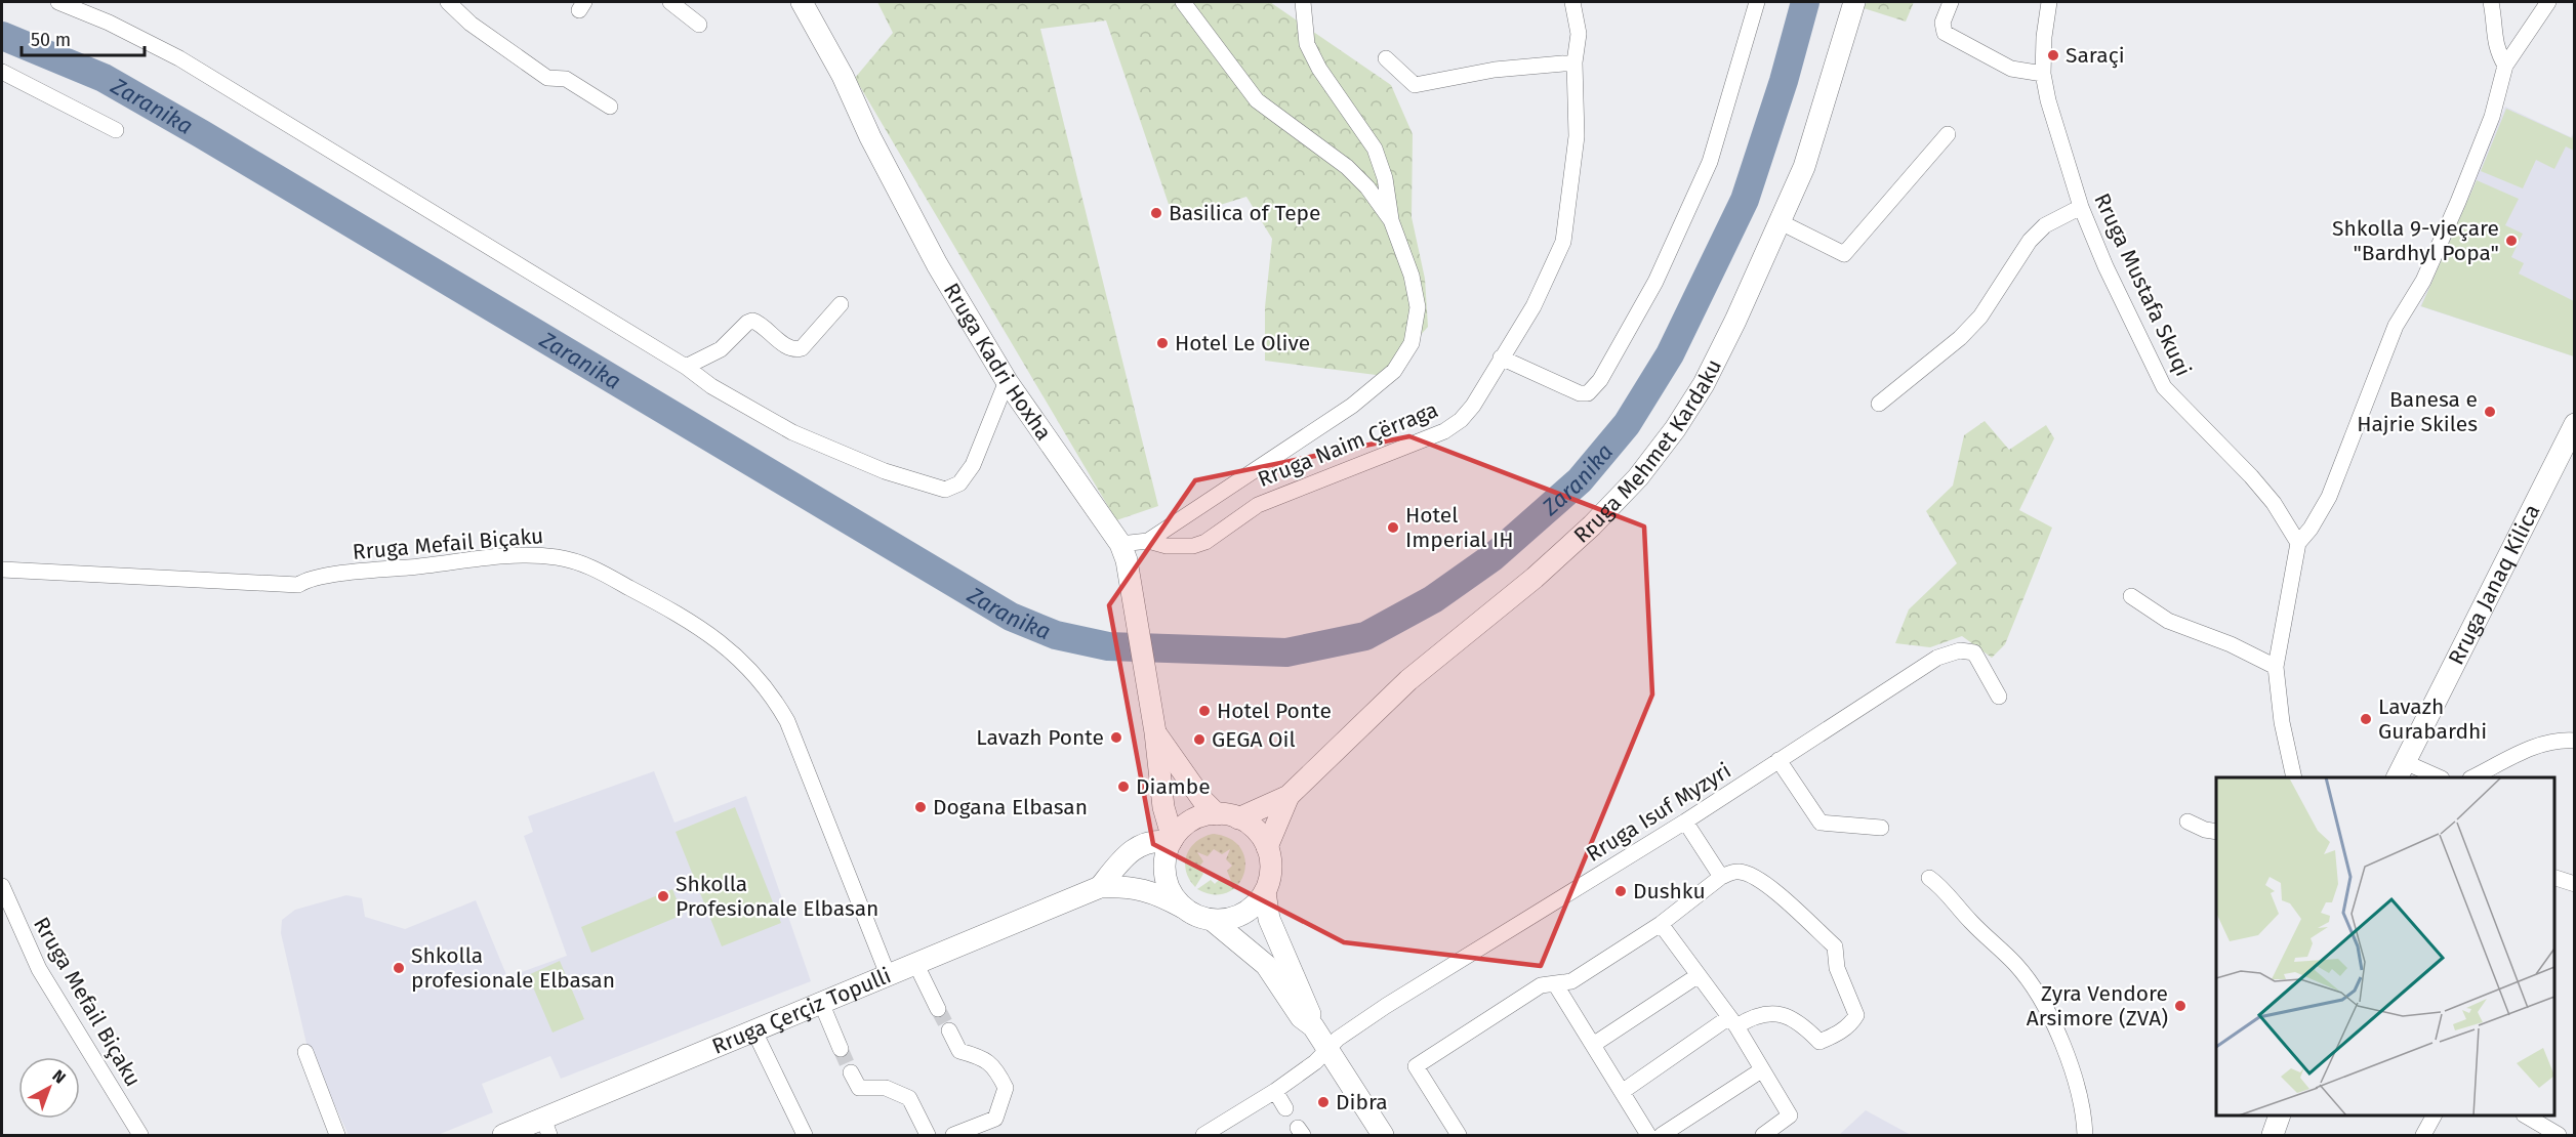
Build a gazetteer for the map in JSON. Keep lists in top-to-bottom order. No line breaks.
{"streets":{"main road":["Rruga Kadri Hoxha","Rruga Mehmet Kardaku","Rruga Janaq Kilica","Rruga Çerçiz Topulli"],"street":["Rruga Mustafa Skuqi","Rruga Naim Çërraga","Rruga Mefail Biçaku","Rruga Isuf Myzyri"]},"crossings":[["Rruga Kadri Hoxha","Rruga Mehmet Kardaku"],["Rruga Mefail Biçaku","Rruga Çerçiz Topulli"]],"water":["Zaranika"],"places":["Saraçi","Basilica of Tepe","Shkolla 9-vjeçare \"Bardhyl Popa\"","Hotel Le Olive","Banesa e Hajrie Skiles","Hotel Imperial IH","Hotel Ponte","Lavazh Gurabardhi","Lavazh Ponte","GEGA Oil","Diambe","Dogana Elbasan","Dushku","Shkolla Profesionale Elbasan","Shkolla profesionale Elbasan","Zyra Vendore Arsimore (ZVA)","Dibra"],"scale_bar":"50 m","north":"top right"}
